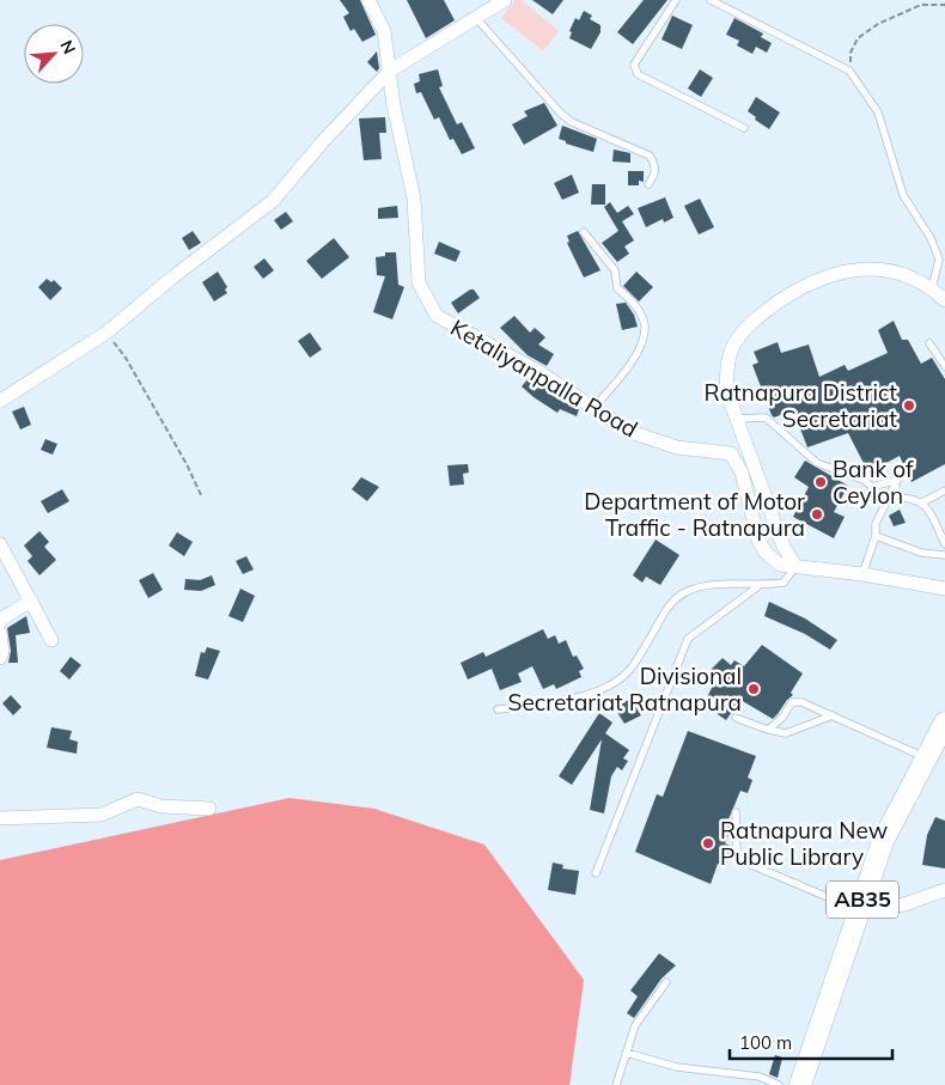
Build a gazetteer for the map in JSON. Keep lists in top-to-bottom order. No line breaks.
{"streets":{"main road":["AB35"],"street":["Ketaliyanpalla Road"]},"places":["Ratnapura District Secretariat","Bank of Ceylon","Department of Motor Traffic - Ratnapura","Divisional Secretariat Ratnapura","Ratnapura New Public Library"],"scale_bar":"100 m","north":"top right"}
